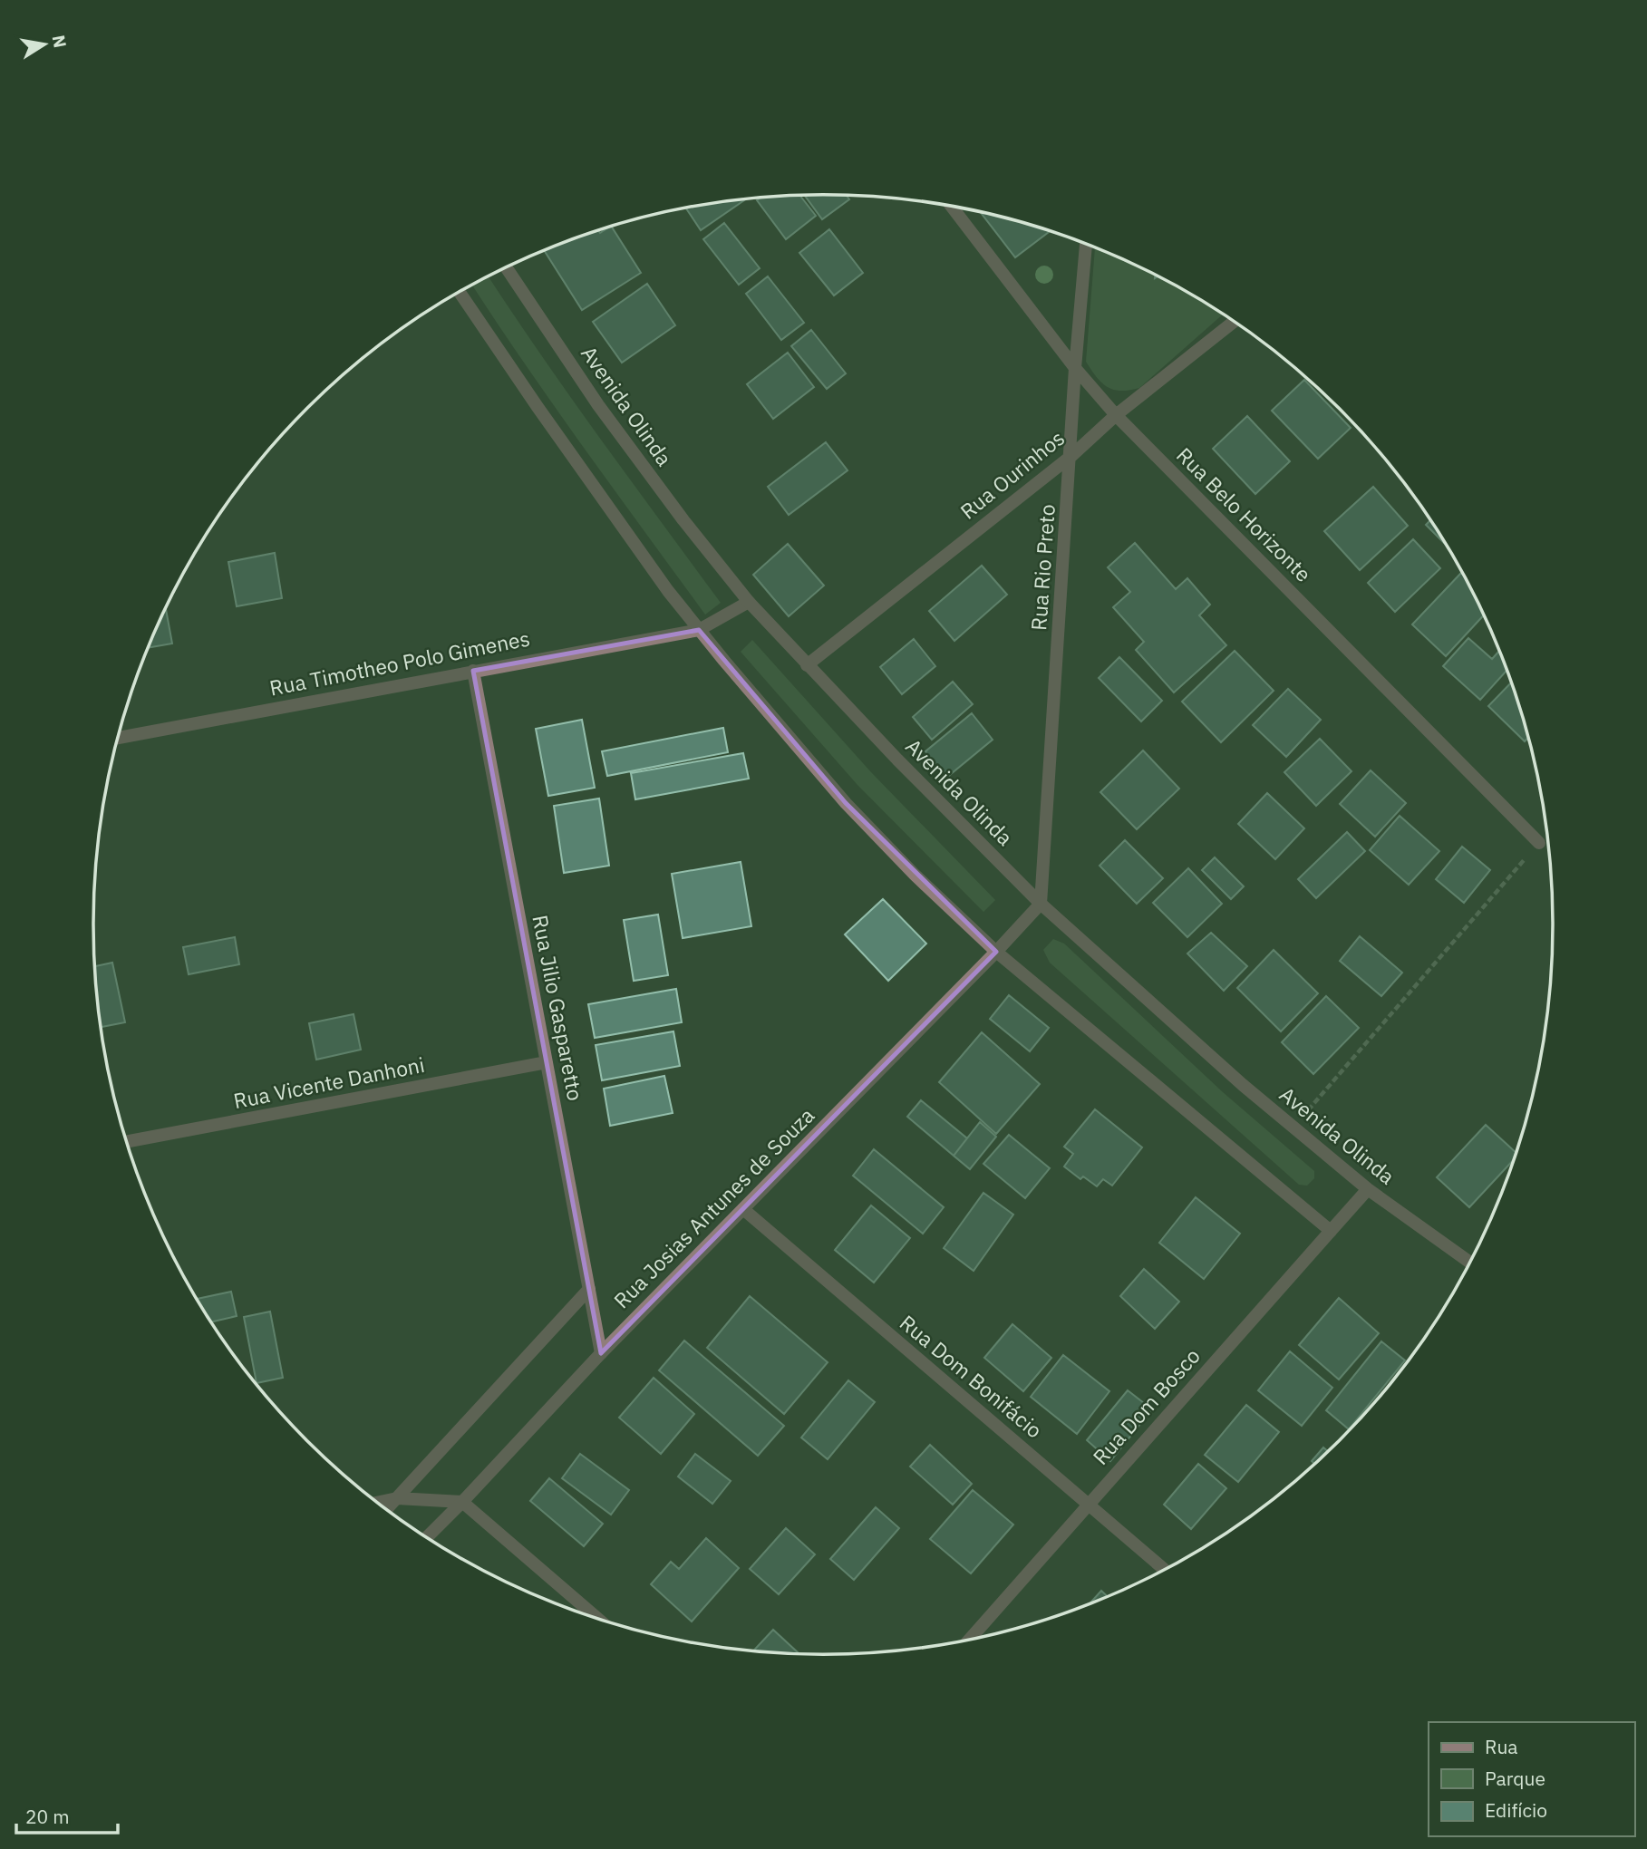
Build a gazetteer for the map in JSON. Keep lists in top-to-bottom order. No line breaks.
{"streets":{"street":["Avenida Olinda","Rua Ourinhos","Rua Belo Horizonte","Rua Rio Preto","Rua Timotheo Polo Gimenes","Rua Jilio Gasparetto","Rua Vicente Danhoni","Rua Josias Antunes de Souza","Rua Dom Bonifácio","Rua Dom Bosco"]},"crossings":[["Avenida Olinda","Rua Ourinhos"],["Avenida Olinda","Rua Rio Preto"],["Avenida Olinda","Rua Timotheo Polo Gimenes"],["Avenida Olinda","Rua Josias Antunes de Souza"],["Avenida Olinda","Rua Dom Bosco"],["Rua Ourinhos","Rua Belo Horizonte"],["Rua Ourinhos","Rua Rio Preto"],["Rua Belo Horizonte","Rua Rio Preto"],["Rua Rio Preto","Rua Josias Antunes de Souza"],["Rua Timotheo Polo Gimenes","Rua Jilio Gasparetto"],["Rua Jilio Gasparetto","Rua Vicente Danhoni"],["Rua Jilio Gasparetto","Rua Josias Antunes de Souza"],["Rua Josias Antunes de Souza","Rua Dom Bonifácio"],["Rua Dom Bonifácio","Rua Dom Bosco"]],"legend":["Rua","Parque","Edifício"],"scale_bar":"20 m","north":"right"}
